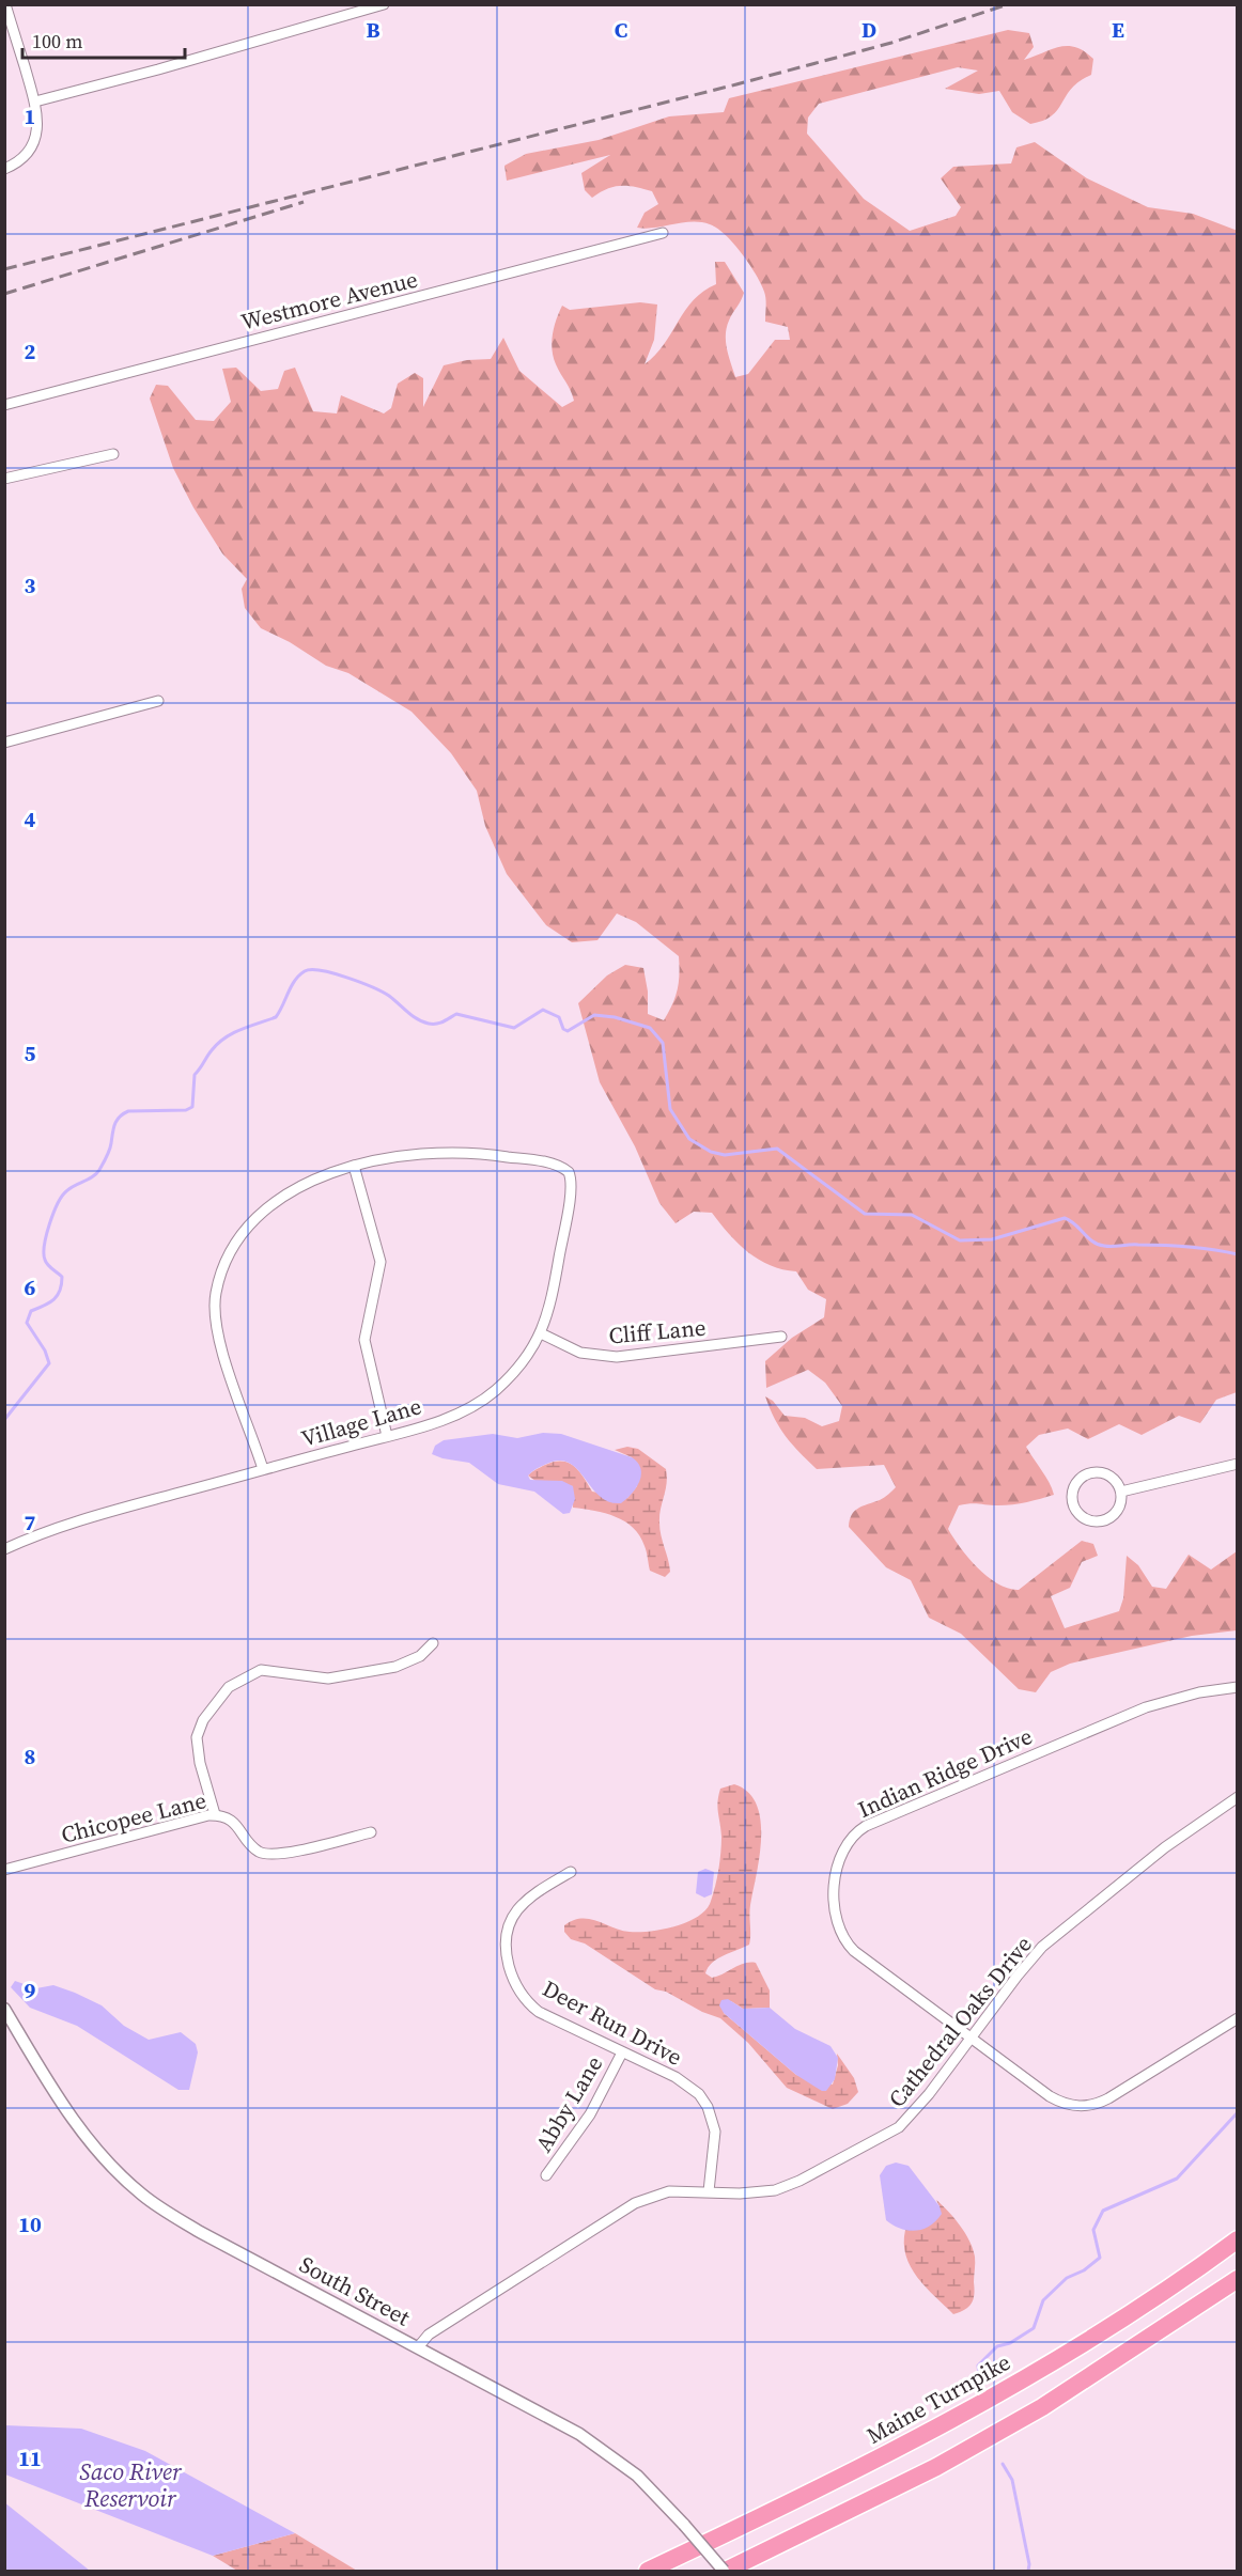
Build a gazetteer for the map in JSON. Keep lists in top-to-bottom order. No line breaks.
{"streets":{"highway":["Maine Turnpike"],"street":["Westmore Avenue","Cliff Lane","Village Lane","Indian Ridge Drive","Chicopee Lane","Cathedral Oaks Drive","Deer Run Drive","Abby Lane","South Street"]},"crossings":[["Cliff Lane","Village Lane"],["Indian Ridge Drive","Cathedral Oaks Drive"],["Cathedral Oaks Drive","Deer Run Drive"],["Cathedral Oaks Drive","South Street"],["Deer Run Drive","Abby Lane"]],"water":["Saco River Reservoir"],"scale_bar":"100 m","grid":{"columns":["B","C","D","E"],"rows":["1","2","3","4","5","6","7","8","9","10","11"]}}
